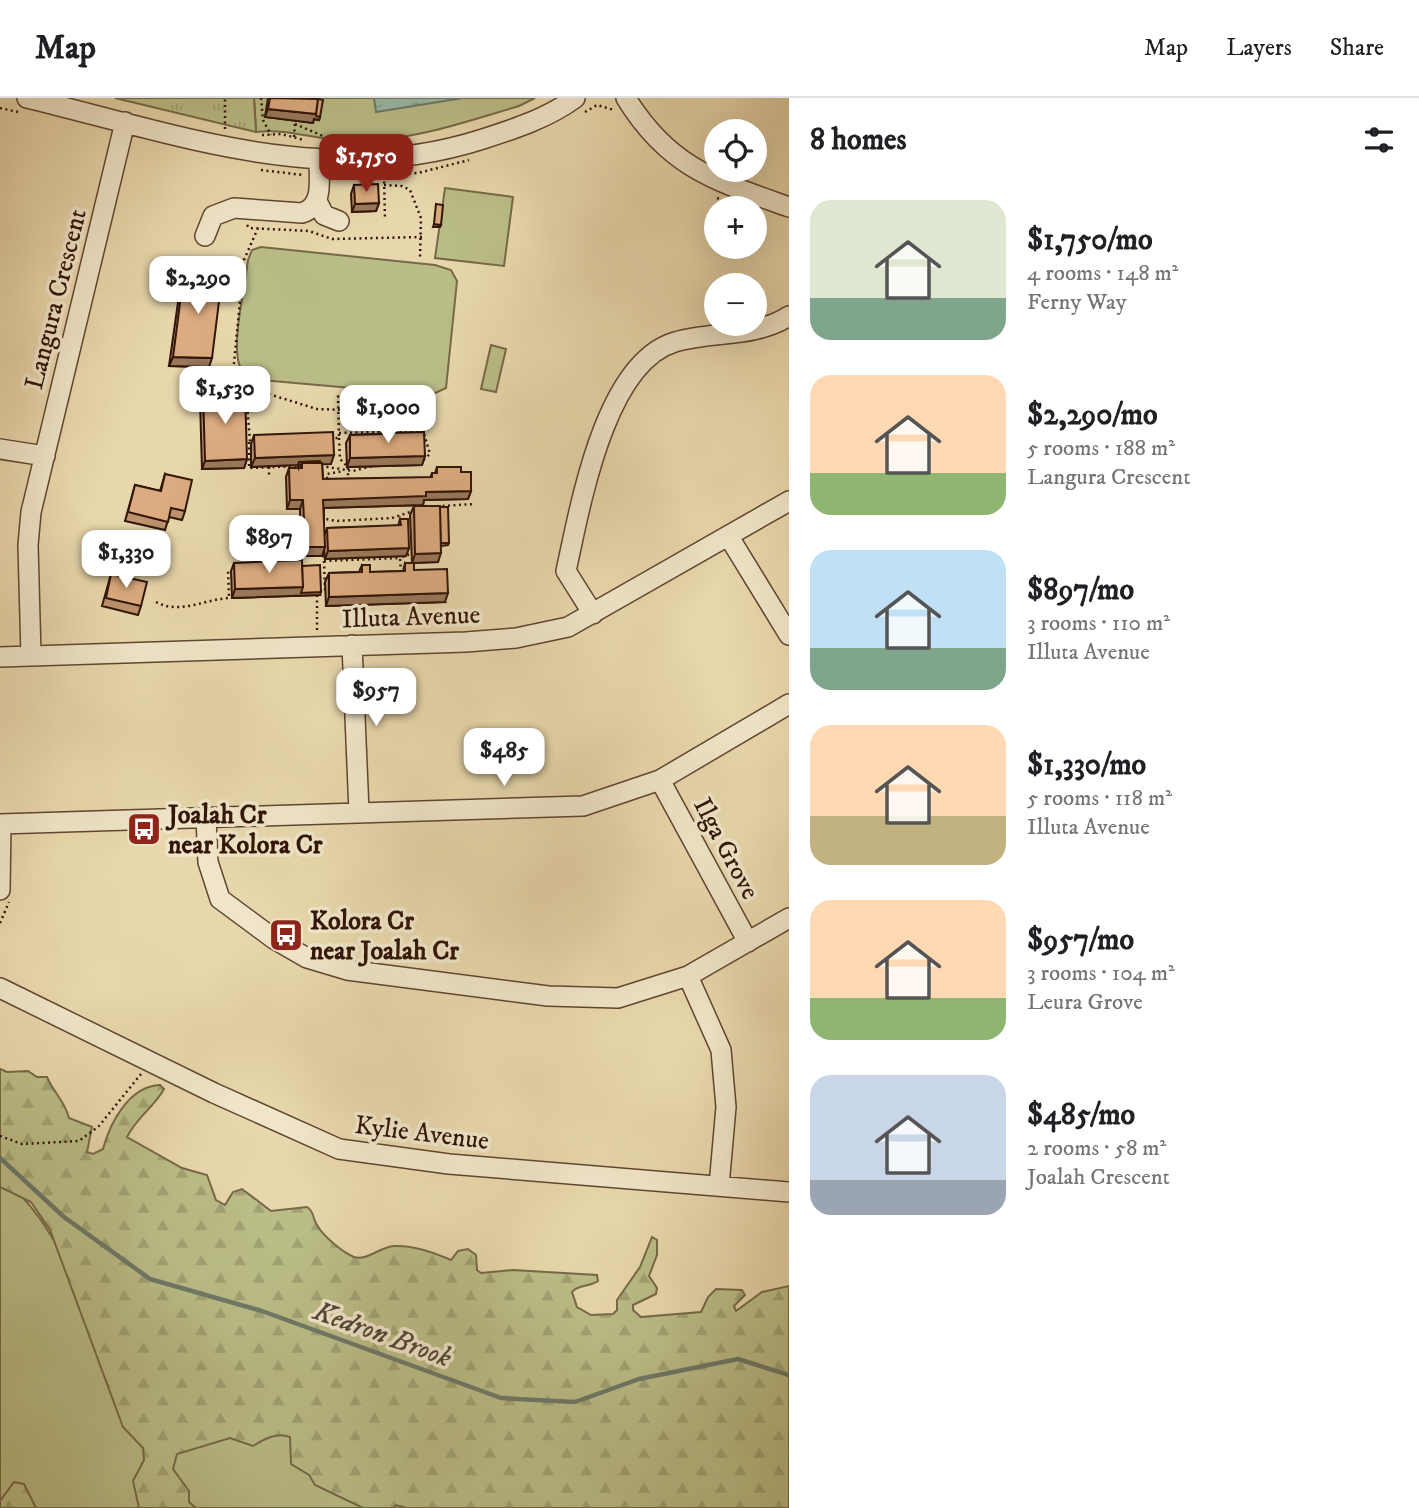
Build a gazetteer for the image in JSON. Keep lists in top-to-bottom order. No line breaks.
{"streets":{"street":["Langura Crescent","Illuta Avenue","Ilga Grove","Kylie Avenue"]},"crossings":[["Langura Crescent","Illuta Avenue"]],"water":["Kedron Brook"],"places":{"bus stop":["Joalah Cr near Kolora Cr","Kolora Cr near Joalah Cr"]},"page":{"header":"Map","nav":["Map","Layers","Share"],"heading":"8 homes","map_buttons":["+","−"],"price":["$1,750","$2,290","$1,530","$1,000","$897","$1,330","$957","$485"],"list":[{"name":"$1,750/mo","note":"4 rooms · 148 m² · Ferny Way"},{"name":"$2,290/mo","note":"5 rooms · 188 m² · Langura Crescent"},{"name":"$897/mo","note":"3 rooms · 110 m² · Illuta Avenue"},{"name":"$1,330/mo","note":"5 rooms · 118 m² · Illuta Avenue"},{"name":"$957/mo","note":"3 rooms · 104 m² · Leura Grove"},{"name":"$485/mo","note":"2 rooms · 58 m² · Joalah Crescent"}]}}
